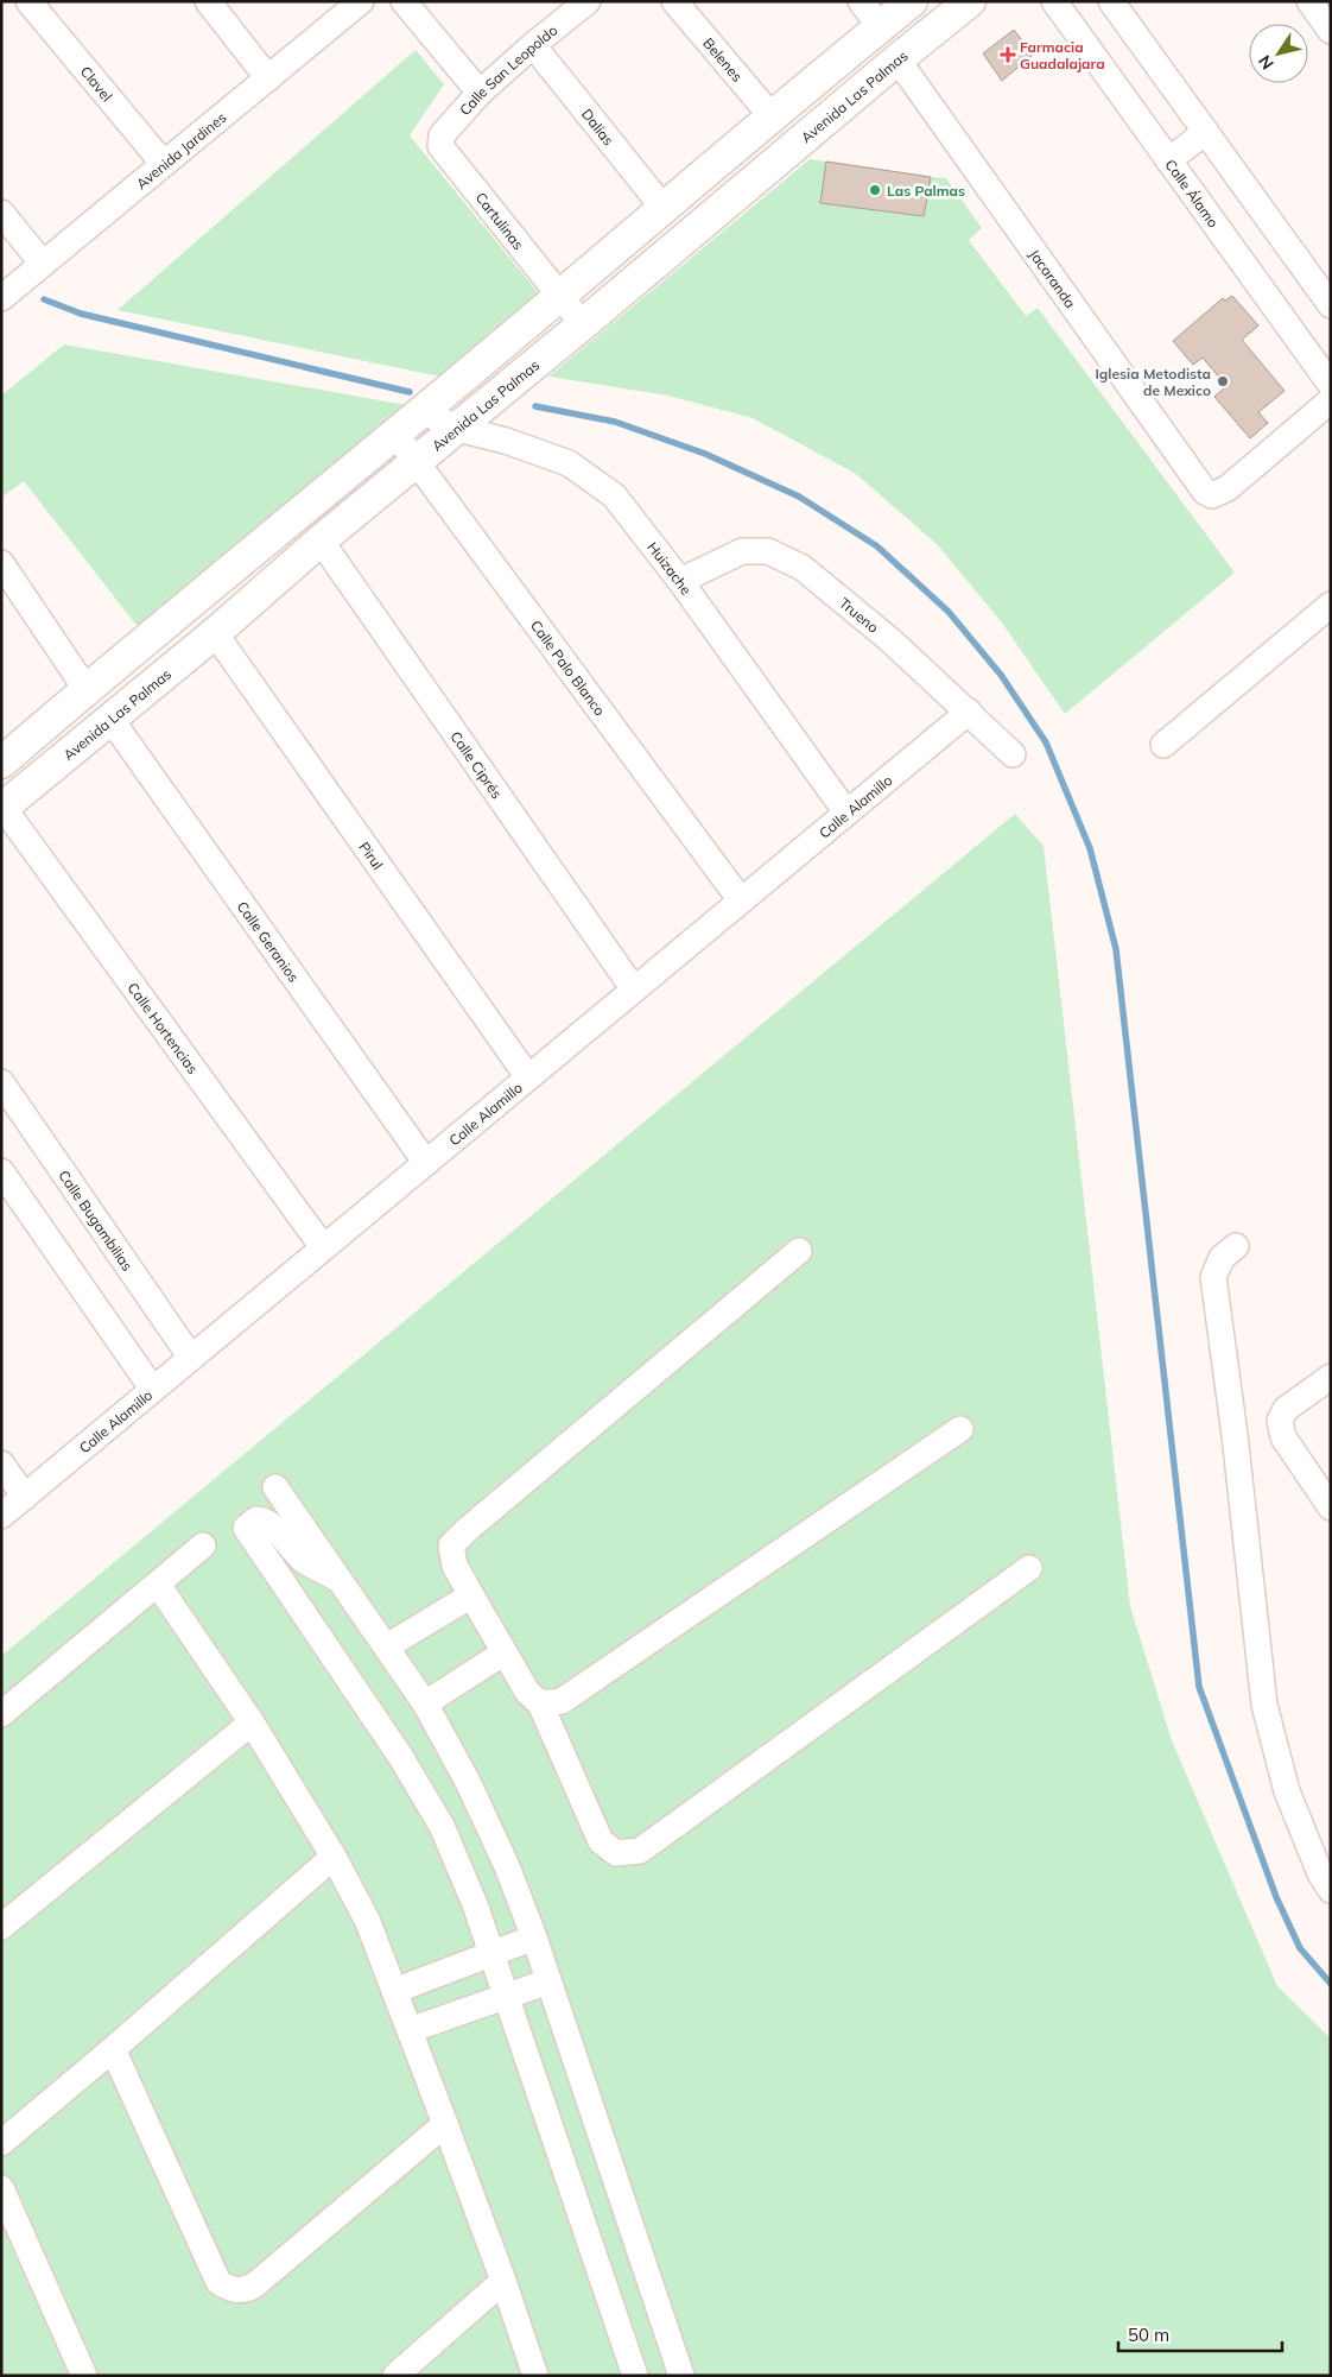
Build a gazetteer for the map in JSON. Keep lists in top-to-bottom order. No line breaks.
{"streets":{"street":["Belenes","Calle San Leopoldo","Clavel","Avenida Las Palmas","Dalias","Avenida Jardines","Calle Álamo","Cartulinas","Jacaranda","Huizache","Trueno","Calle Palo Blanco","Calle Ciprés","Calle Alamillo","Pirul","Calle Geranios","Calle Hortencias","Calle Bugambilias"]},"crossings":[["Calle San Leopoldo","Dalias"],["Calle San Leopoldo","Cartulinas"],["Clavel","Avenida Jardines"],["Avenida Las Palmas","Cartulinas"],["Avenida Las Palmas","Jacaranda"],["Avenida Las Palmas","Huizache"],["Avenida Las Palmas","Calle Palo Blanco"],["Avenida Las Palmas","Calle Ciprés"],["Avenida Las Palmas","Pirul"],["Avenida Las Palmas","Calle Geranios"],["Avenida Las Palmas","Calle Hortencias"],["Huizache","Trueno"],["Huizache","Calle Alamillo"],["Trueno","Calle Alamillo"],["Calle Palo Blanco","Calle Alamillo"],["Calle Ciprés","Calle Alamillo"],["Calle Alamillo","Pirul"],["Calle Alamillo","Calle Geranios"],["Calle Alamillo","Calle Hortencias"],["Calle Alamillo","Calle Bugambilias"]],"places":{"health":["Farmacia Guadalajara"],"other":["Las Palmas","Iglesia Metodista de Mexico"]},"scale_bar":"50 m","north":"bottom left"}
